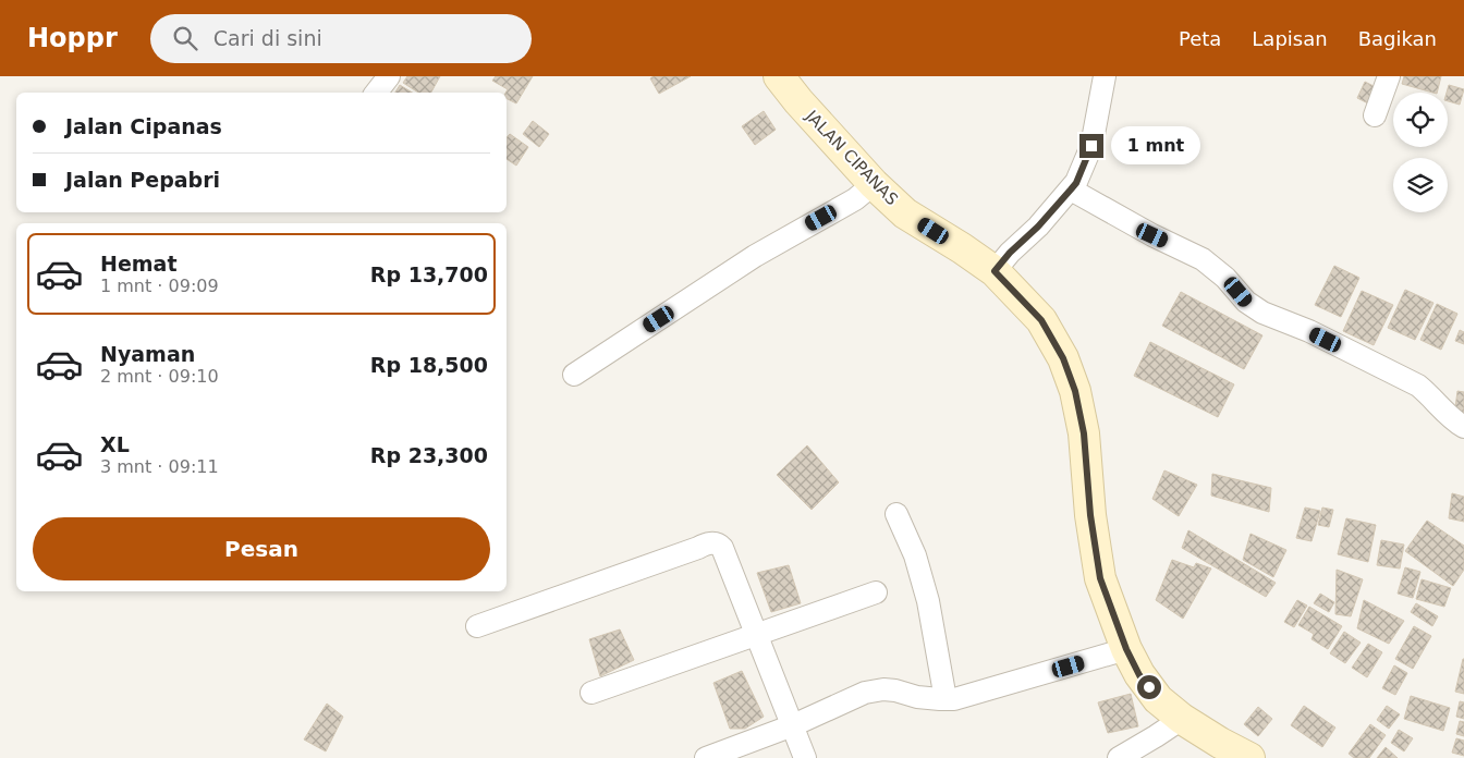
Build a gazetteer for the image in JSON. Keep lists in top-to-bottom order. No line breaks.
{"streets":{"street":["JALAN CIPANAS"]},"page":{"header":"Hoppr","search":"Cari di sini","nav":["Peta","Lapisan","Bagikan"],"banner":["Jalan Cipanas","Jalan Pepabri"],"bubble":"1 mnt","list":[{"name":"Hemat","note":"1 mnt · 09:09","value":"Rp 13,700"},{"name":"Nyaman","note":"2 mnt · 09:10","value":"Rp 18,500"},{"name":"XL","note":"3 mnt · 09:11","value":"Rp 23,300"}],"buttons":"Pesan"}}
